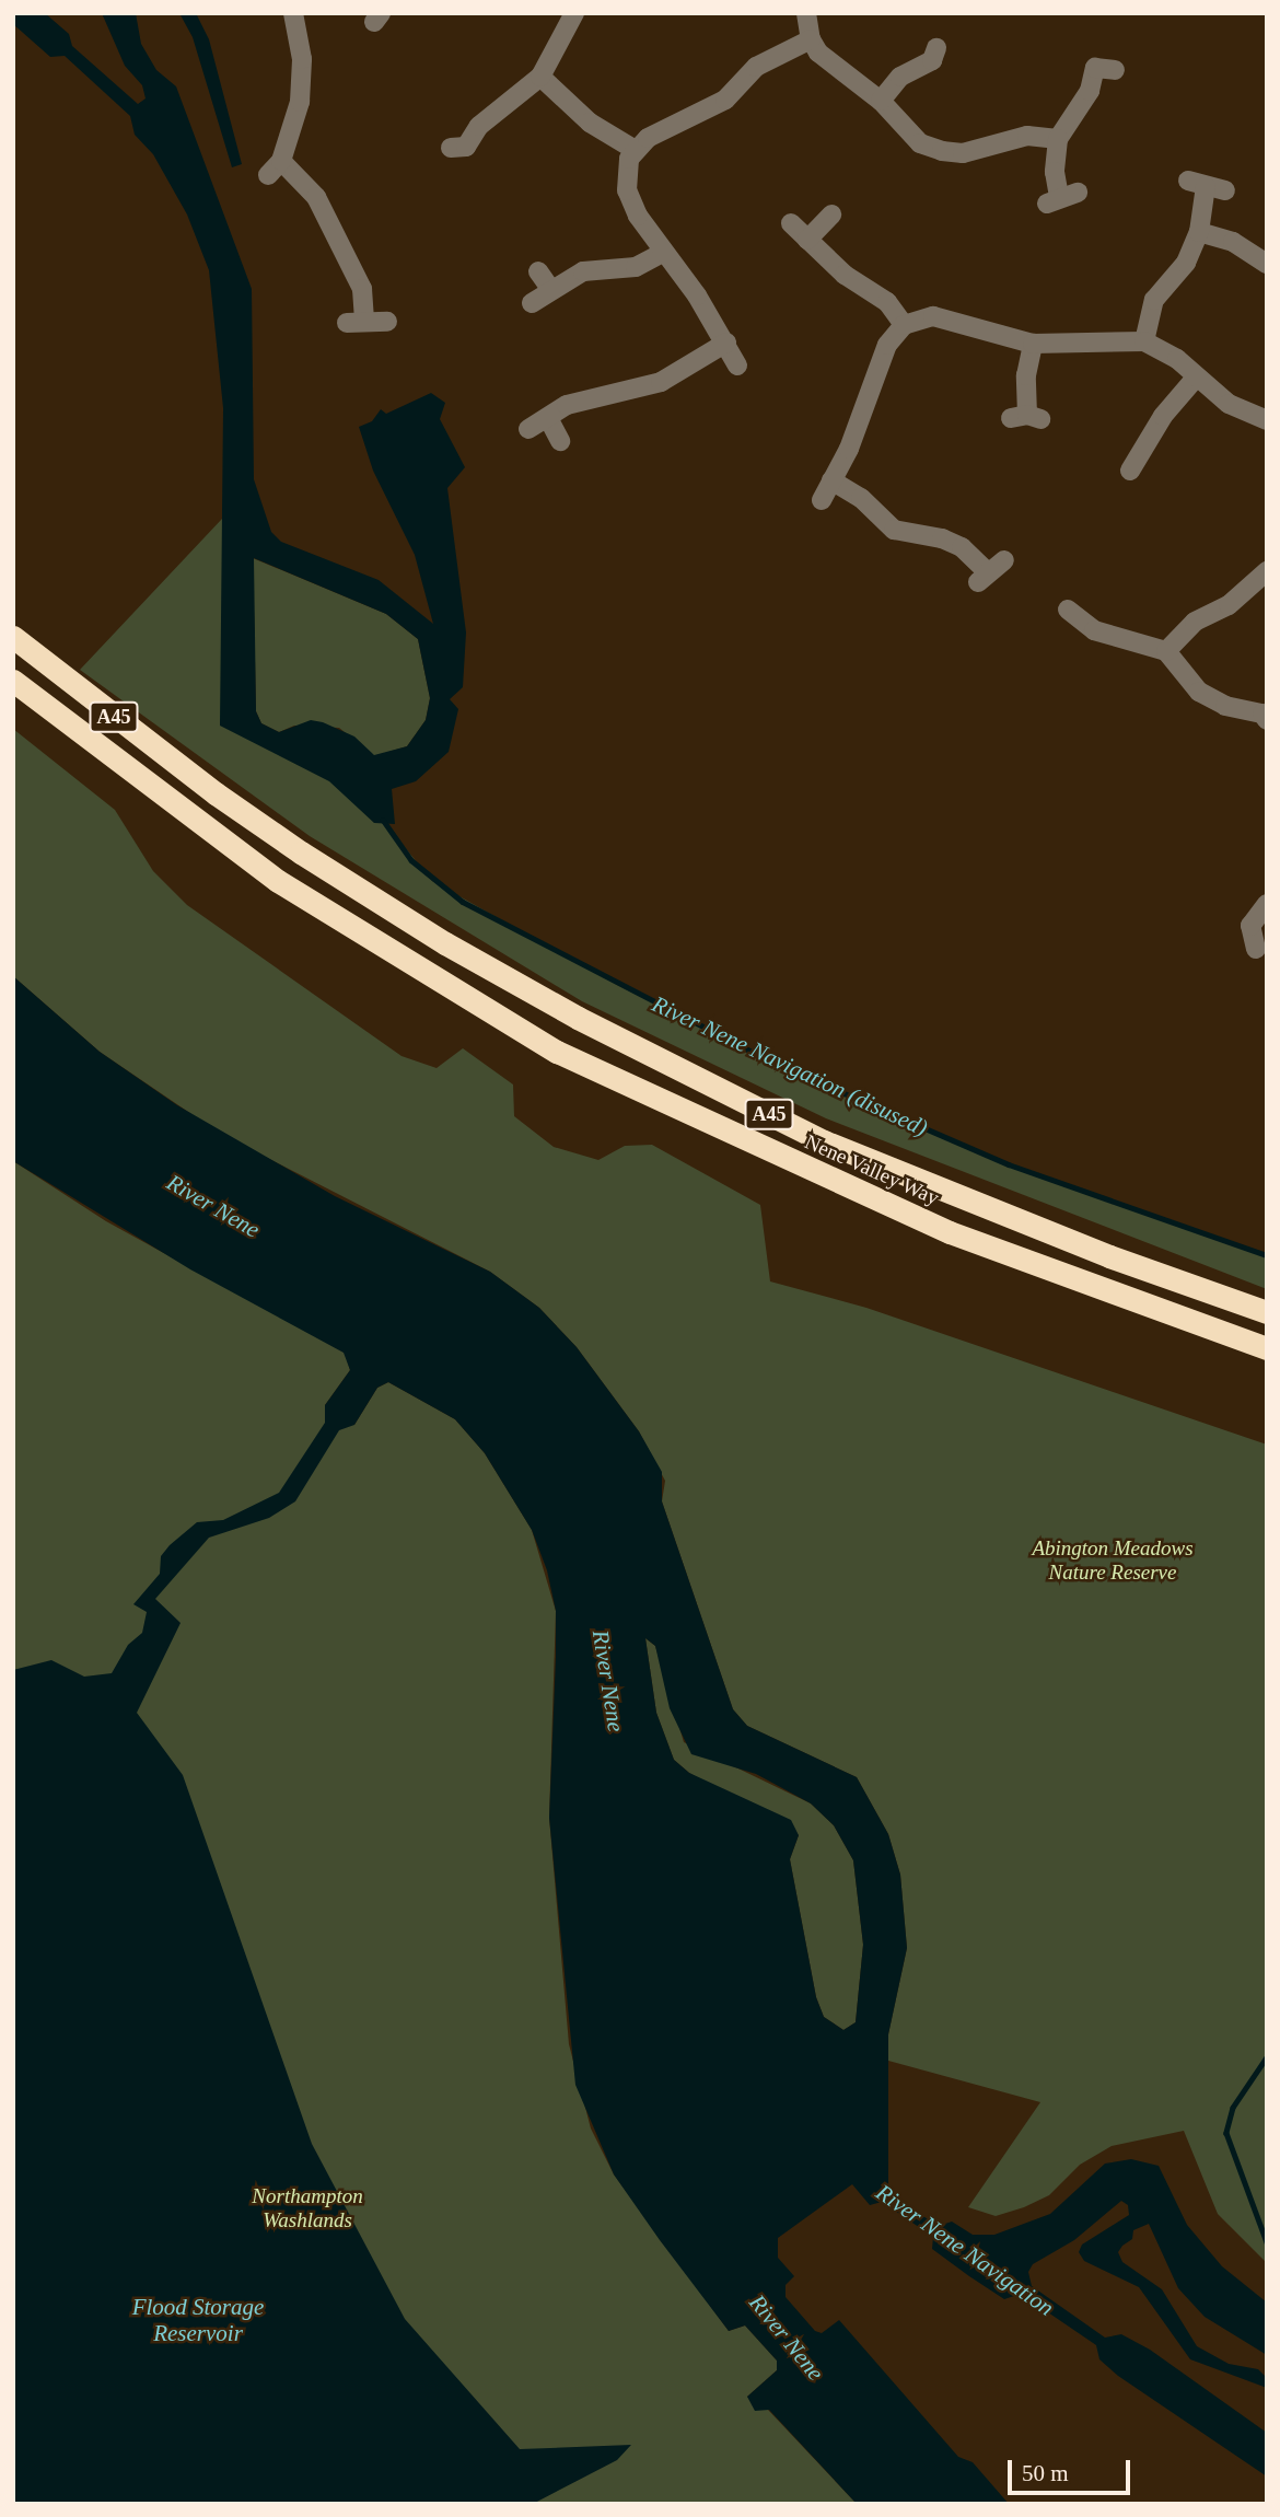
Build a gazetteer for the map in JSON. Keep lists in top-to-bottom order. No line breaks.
{"streets":{"highway":["A45","Nene Valley Way"]},"water":["River Nene Navigation (disused)","River Nene","River Nene Navigation","Flood Storage Reservoir"],"parks":["Abington Meadows Nature Reserve","Northampton Washlands"],"scale_bar":"50 m"}
